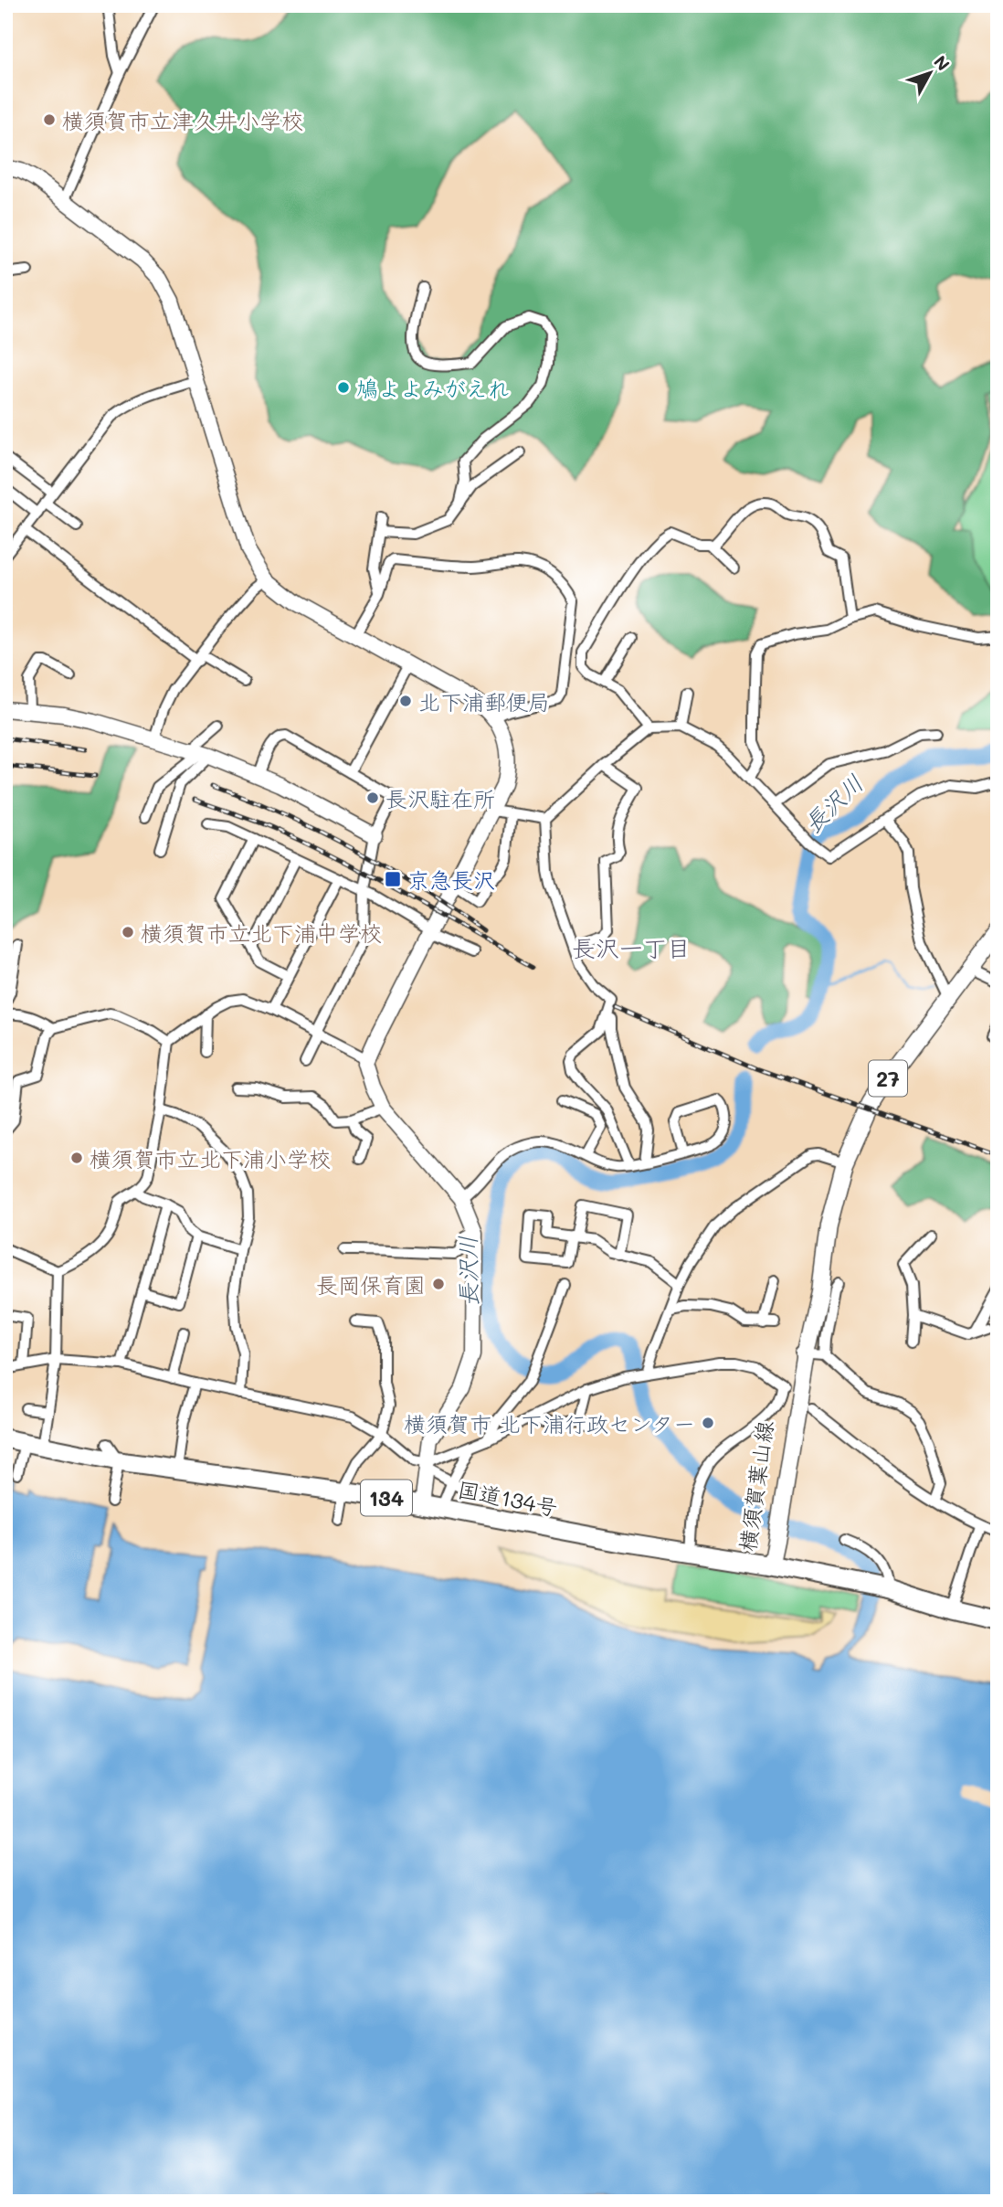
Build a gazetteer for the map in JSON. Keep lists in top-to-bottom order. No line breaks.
{"streets":{"highway":["134","国道134号"],"main road":["27","横須賀葉山線"]},"crossings":[["横須賀葉山線","国道134号"]],"districts":["長沢一丁目"],"water":["長沢川"],"places":{"other":["横須賀市立津久井小学校","鳩よよみがえれ","北下浦郵便局","長沢駐在所","横須賀市立北下浦中学校","横須賀市立北下浦小学校","長岡保育園","横須賀市 北下浦行政センター"],"transit":["京急長沢"]},"north":"top right"}
